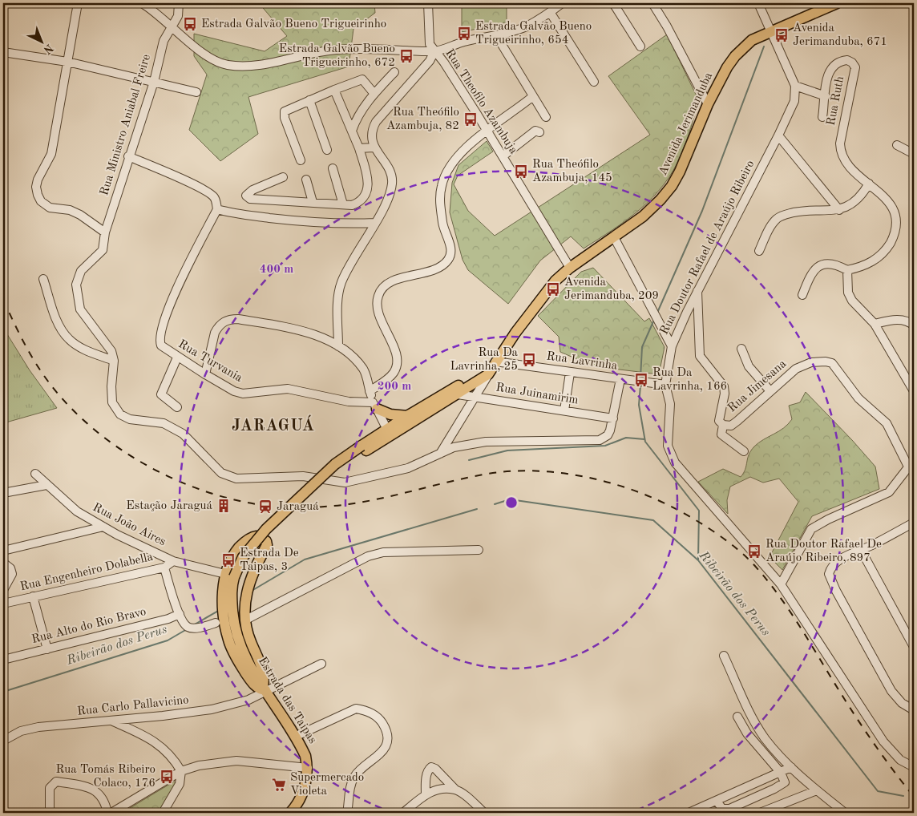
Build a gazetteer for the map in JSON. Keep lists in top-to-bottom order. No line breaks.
{"streets":{"main road":["Avenida Jerimanduba","Estrada das Taipas"],"street":["Rua Ruth","Rua Theofilo Azambuja","Rua Ministro Aniabal Freire","Rua Doutor Rafael de Araújo Ribeiro","Rua Turvania","Rua Lavrinha","Rua Jimesana","Rua Juinamirim","Rua João Aires","Rua Engenheiro Dolabella","Rua Alto do Rio Bravo","Rua Carlo Pallavicino"]},"crossings":[["Rua Theofilo Azambuja","Avenida Jerimanduba"],["Avenida Jerimanduba","Rua Lavrinha"],["Rua Doutor Rafael de Araújo Ribeiro","Rua Lavrinha"],["Rua João Aires","Rua Engenheiro Dolabella"],["Rua João Aires","Estrada das Taipas"],["Estrada das Taipas","Rua Carlo Pallavicino"]],"districts":["JARAGUÁ"],"water":["Ribeirão dos Perus"],"places":{"bus stop":["Estrada Galvão Bueno Trigueirinho","Estrada Galvão Bueno Trigueirinho, 654","Avenida Jerimanduba, 671","Estrada Galvão Bueno Trigueirinho, 672","Rua Theófilo Azambuja, 82","Rua Theófilo Azambuja, 145","Avenida Jerimanduba, 209","Rua Da Lavrinha, 25","Rua Da Lavrinha, 166","Rua Doutor Rafael De Araújo Ribeiro, 897","Estrada De Taipas, 3","Rua Tomás Ribeiro Colaco, 176"],"building":["Estação Jaraguá"],"station":["Jaraguá"],"supermarket":["Supermercado Violeta"]},"north":"bottom right","rings":["400 m","200 m"]}
